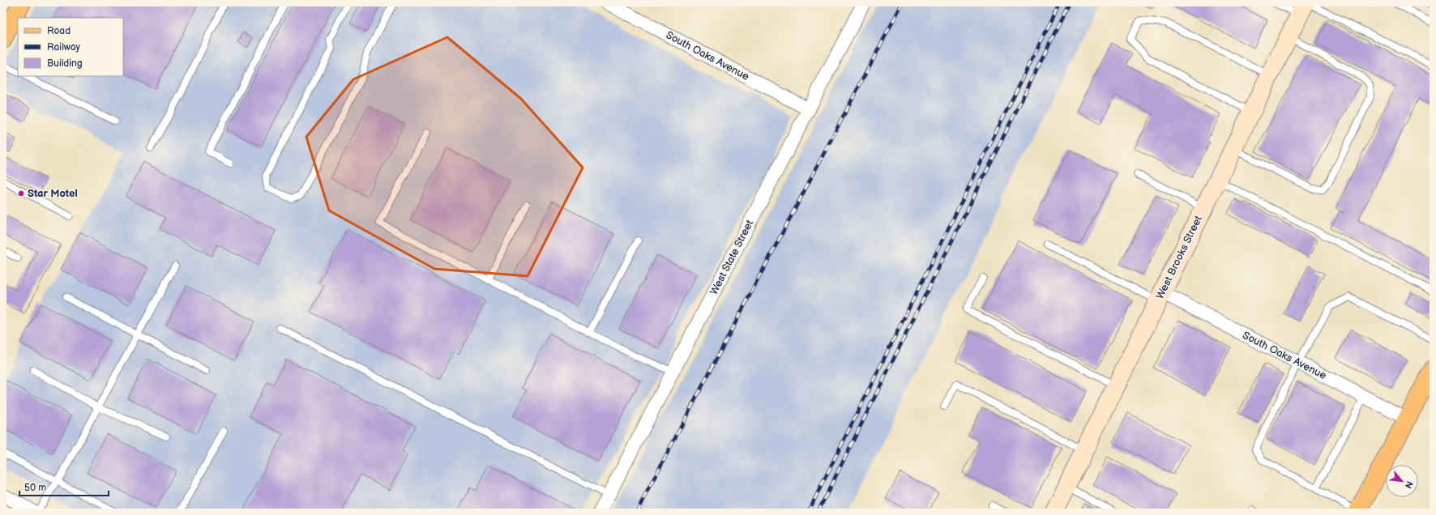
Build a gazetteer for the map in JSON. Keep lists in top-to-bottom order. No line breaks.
{"streets":{"street":["South Oaks Avenue","West State Street","West Brooks Street"]},"crossings":[["South Oaks Avenue","West State Street"],["South Oaks Avenue","West Brooks Street"]],"places":["Star Motel"],"legend":["Road","Railway","Building"],"scale_bar":"50 m","north":"bottom right"}
